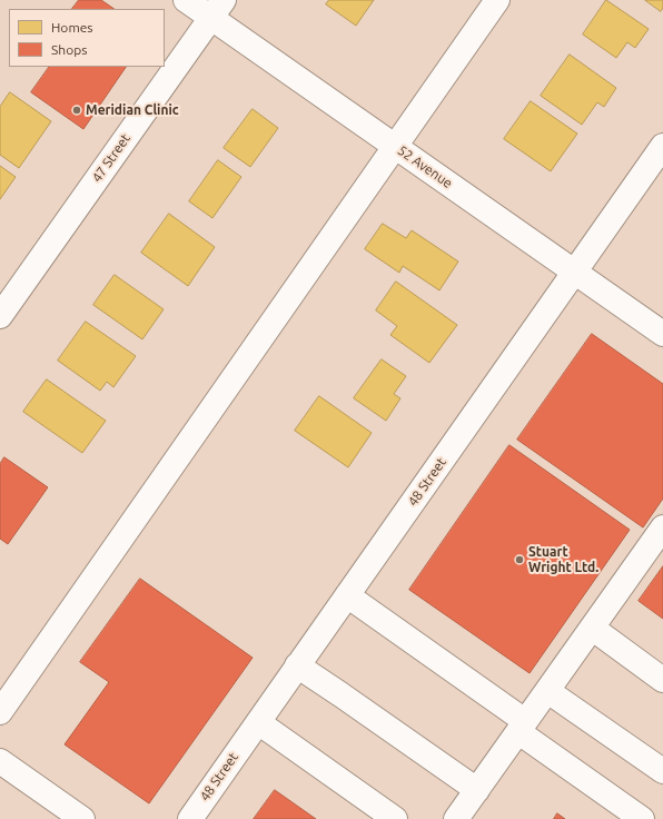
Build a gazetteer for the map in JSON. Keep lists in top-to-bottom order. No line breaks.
{"streets":{"street":["47 Street","52 Avenue","48 Street"]},"crossings":[["47 Street","52 Avenue"],["52 Avenue","48 Street"]],"places":["Meridian Clinic","Stuart Wright Ltd."],"legend":["Homes","Shops"]}
